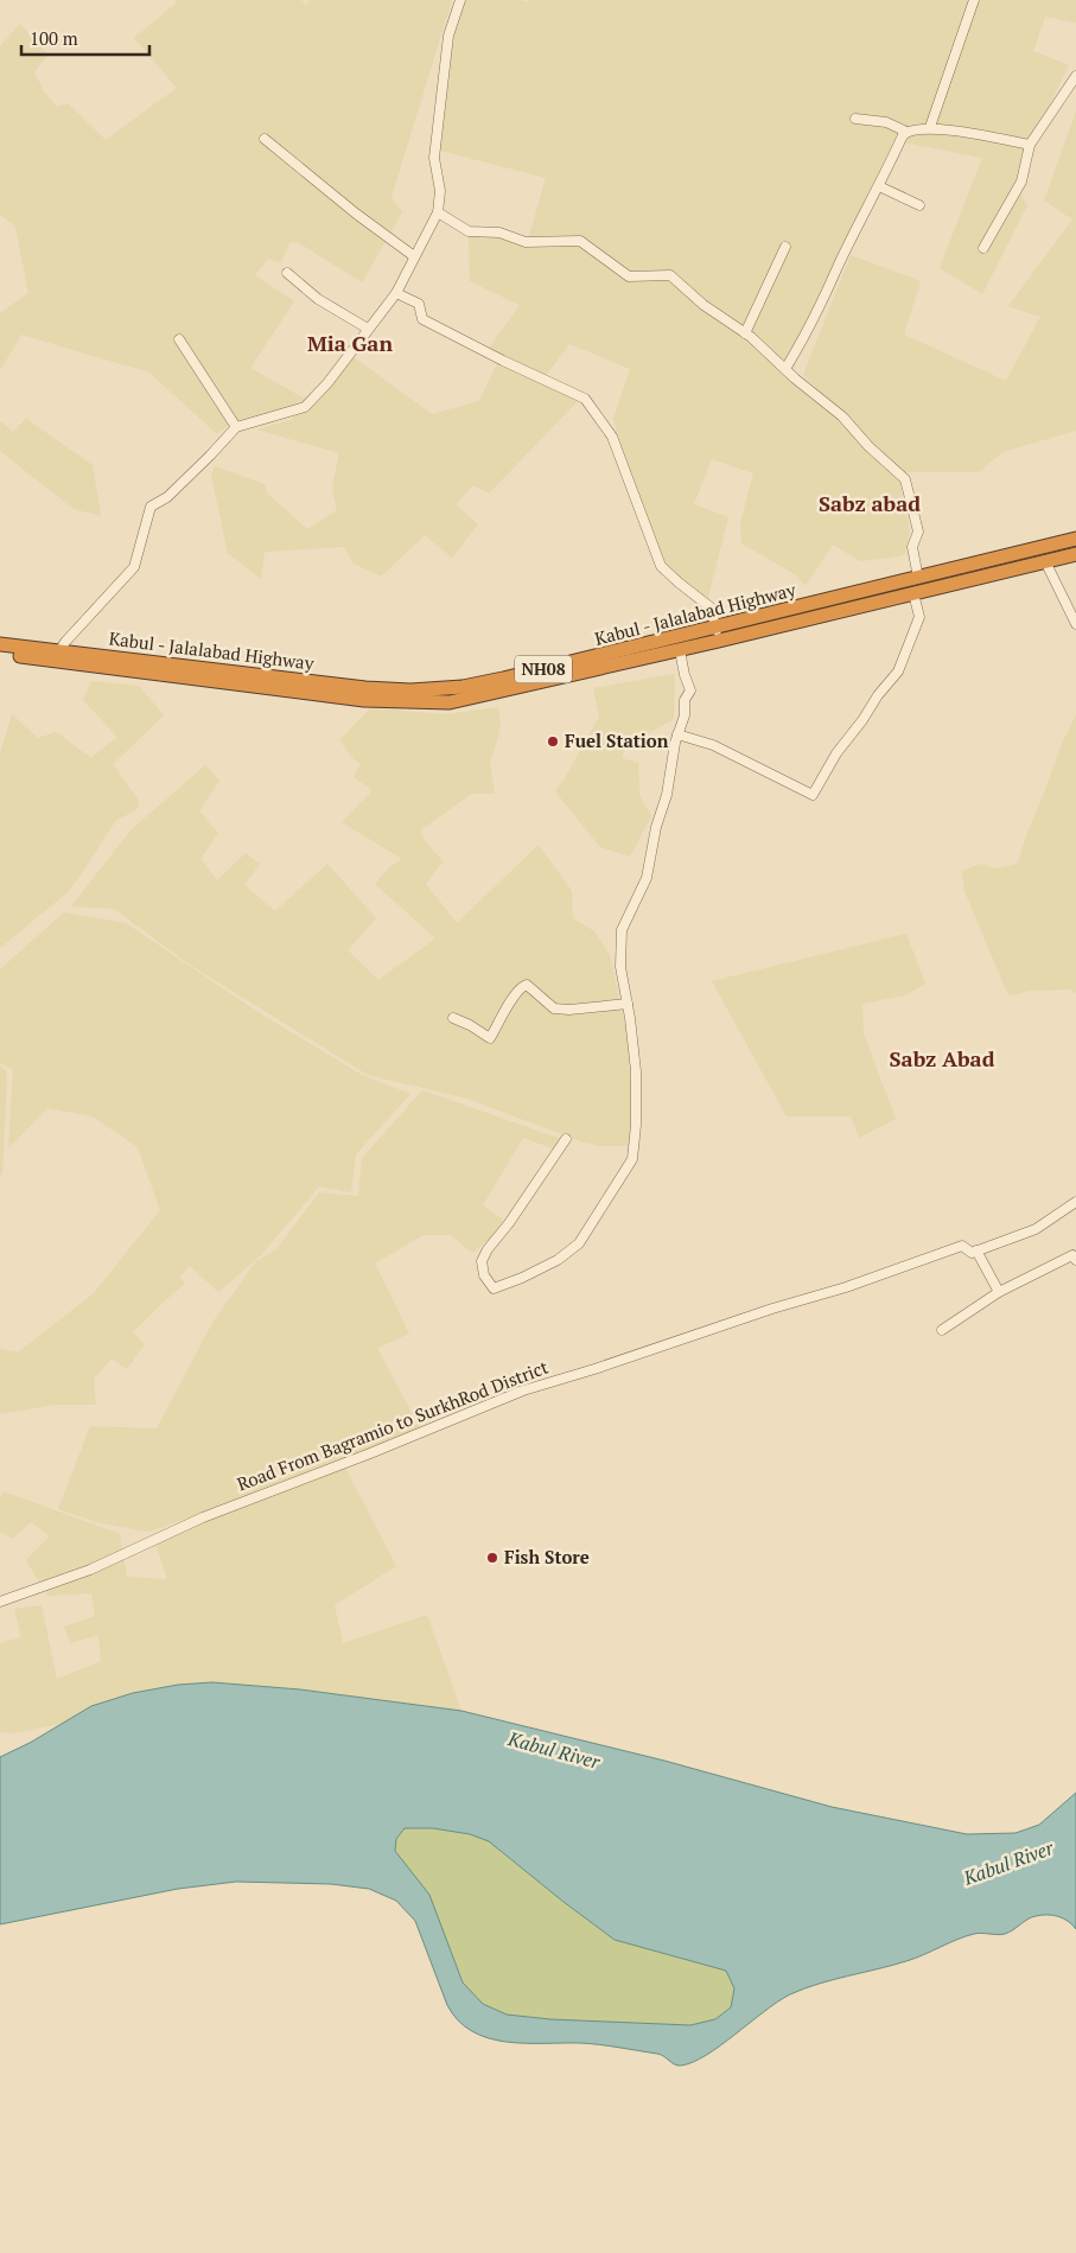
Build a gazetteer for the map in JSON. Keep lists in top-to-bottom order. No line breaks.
{"streets":{"highway":["Kabul - Jalalabad Highway","NH08"],"street":["Road From Bagramio to SurkhRod District"]},"districts":["Mia Gan","Sabz abad","Sabz Abad"],"water":["Kabul River"],"places":["Fuel Station","Fish Store"],"scale_bar":"100 m"}
